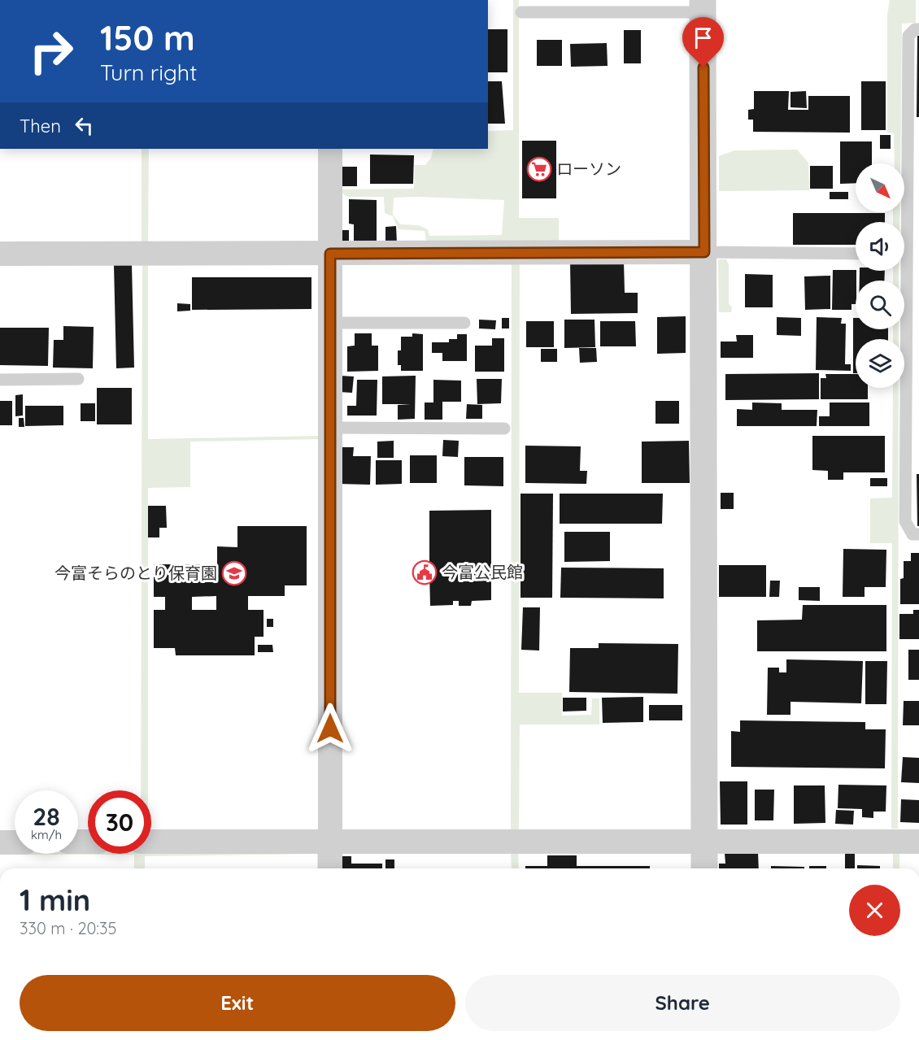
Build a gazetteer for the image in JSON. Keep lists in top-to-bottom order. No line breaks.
{"places":{"supermarket":["ローソン"],"public building":["今富公民館"],"school or university":["今富そらのとり保育園"]},"north":"bottom right","page":{"turn":["150 m","Turn right"],"then":"Then","speed":"28 km/h","limit":"30","heading":["1 min","330 m · 20:35"],"buttons":["Exit","Share"]}}
